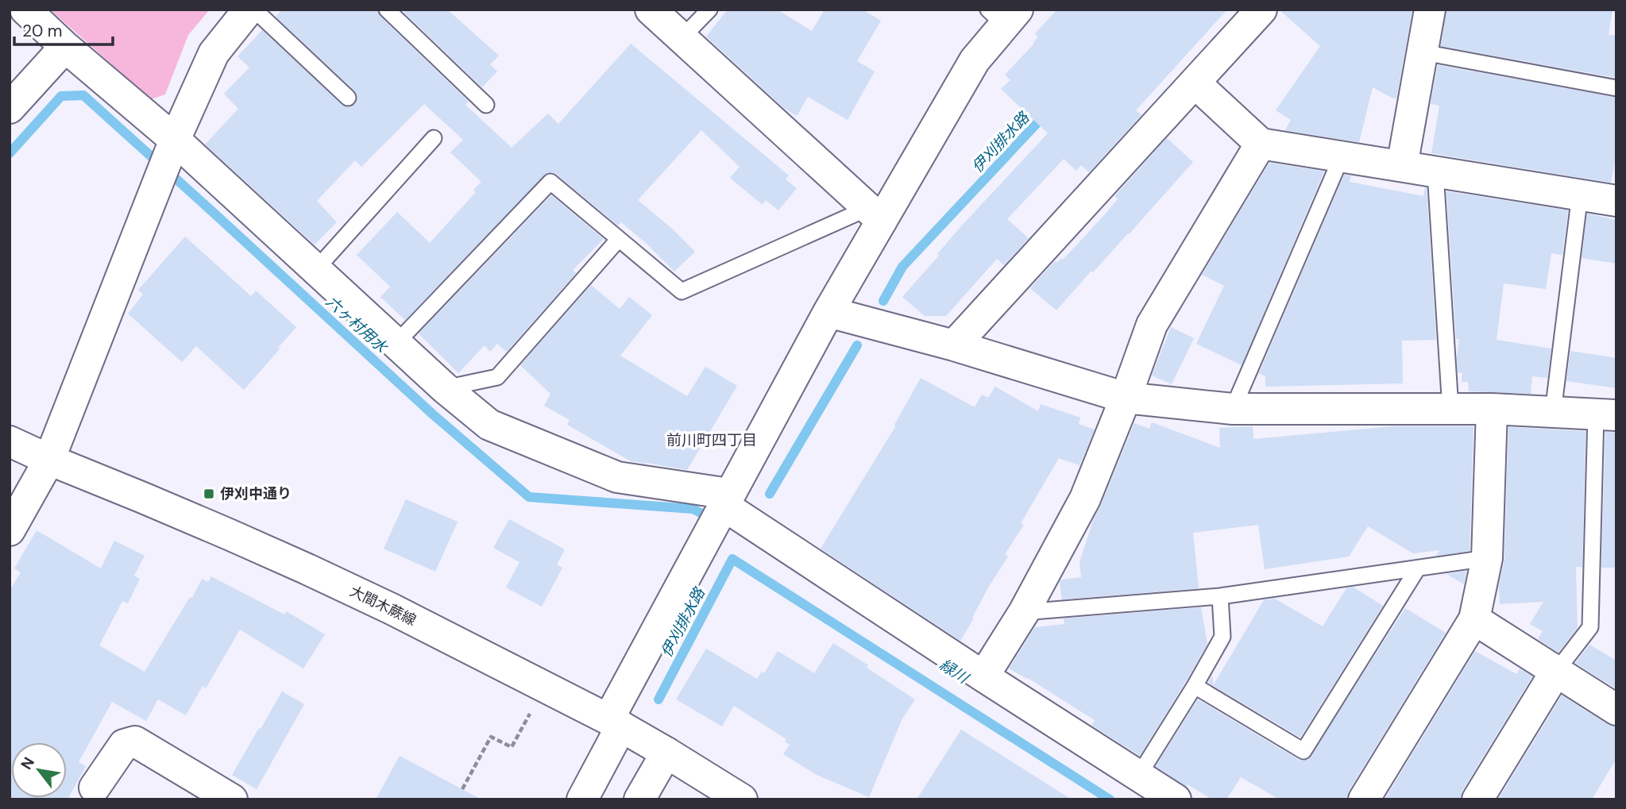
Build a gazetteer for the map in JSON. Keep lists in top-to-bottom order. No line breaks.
{"streets":{"street":["大間木蕨線"]},"districts":["前川町四丁目"],"water":["伊刈排水路","六ヶ村用水","緑川"],"places":{"transit":["伊刈中通り"]},"scale_bar":"20 m","north":"top left"}
